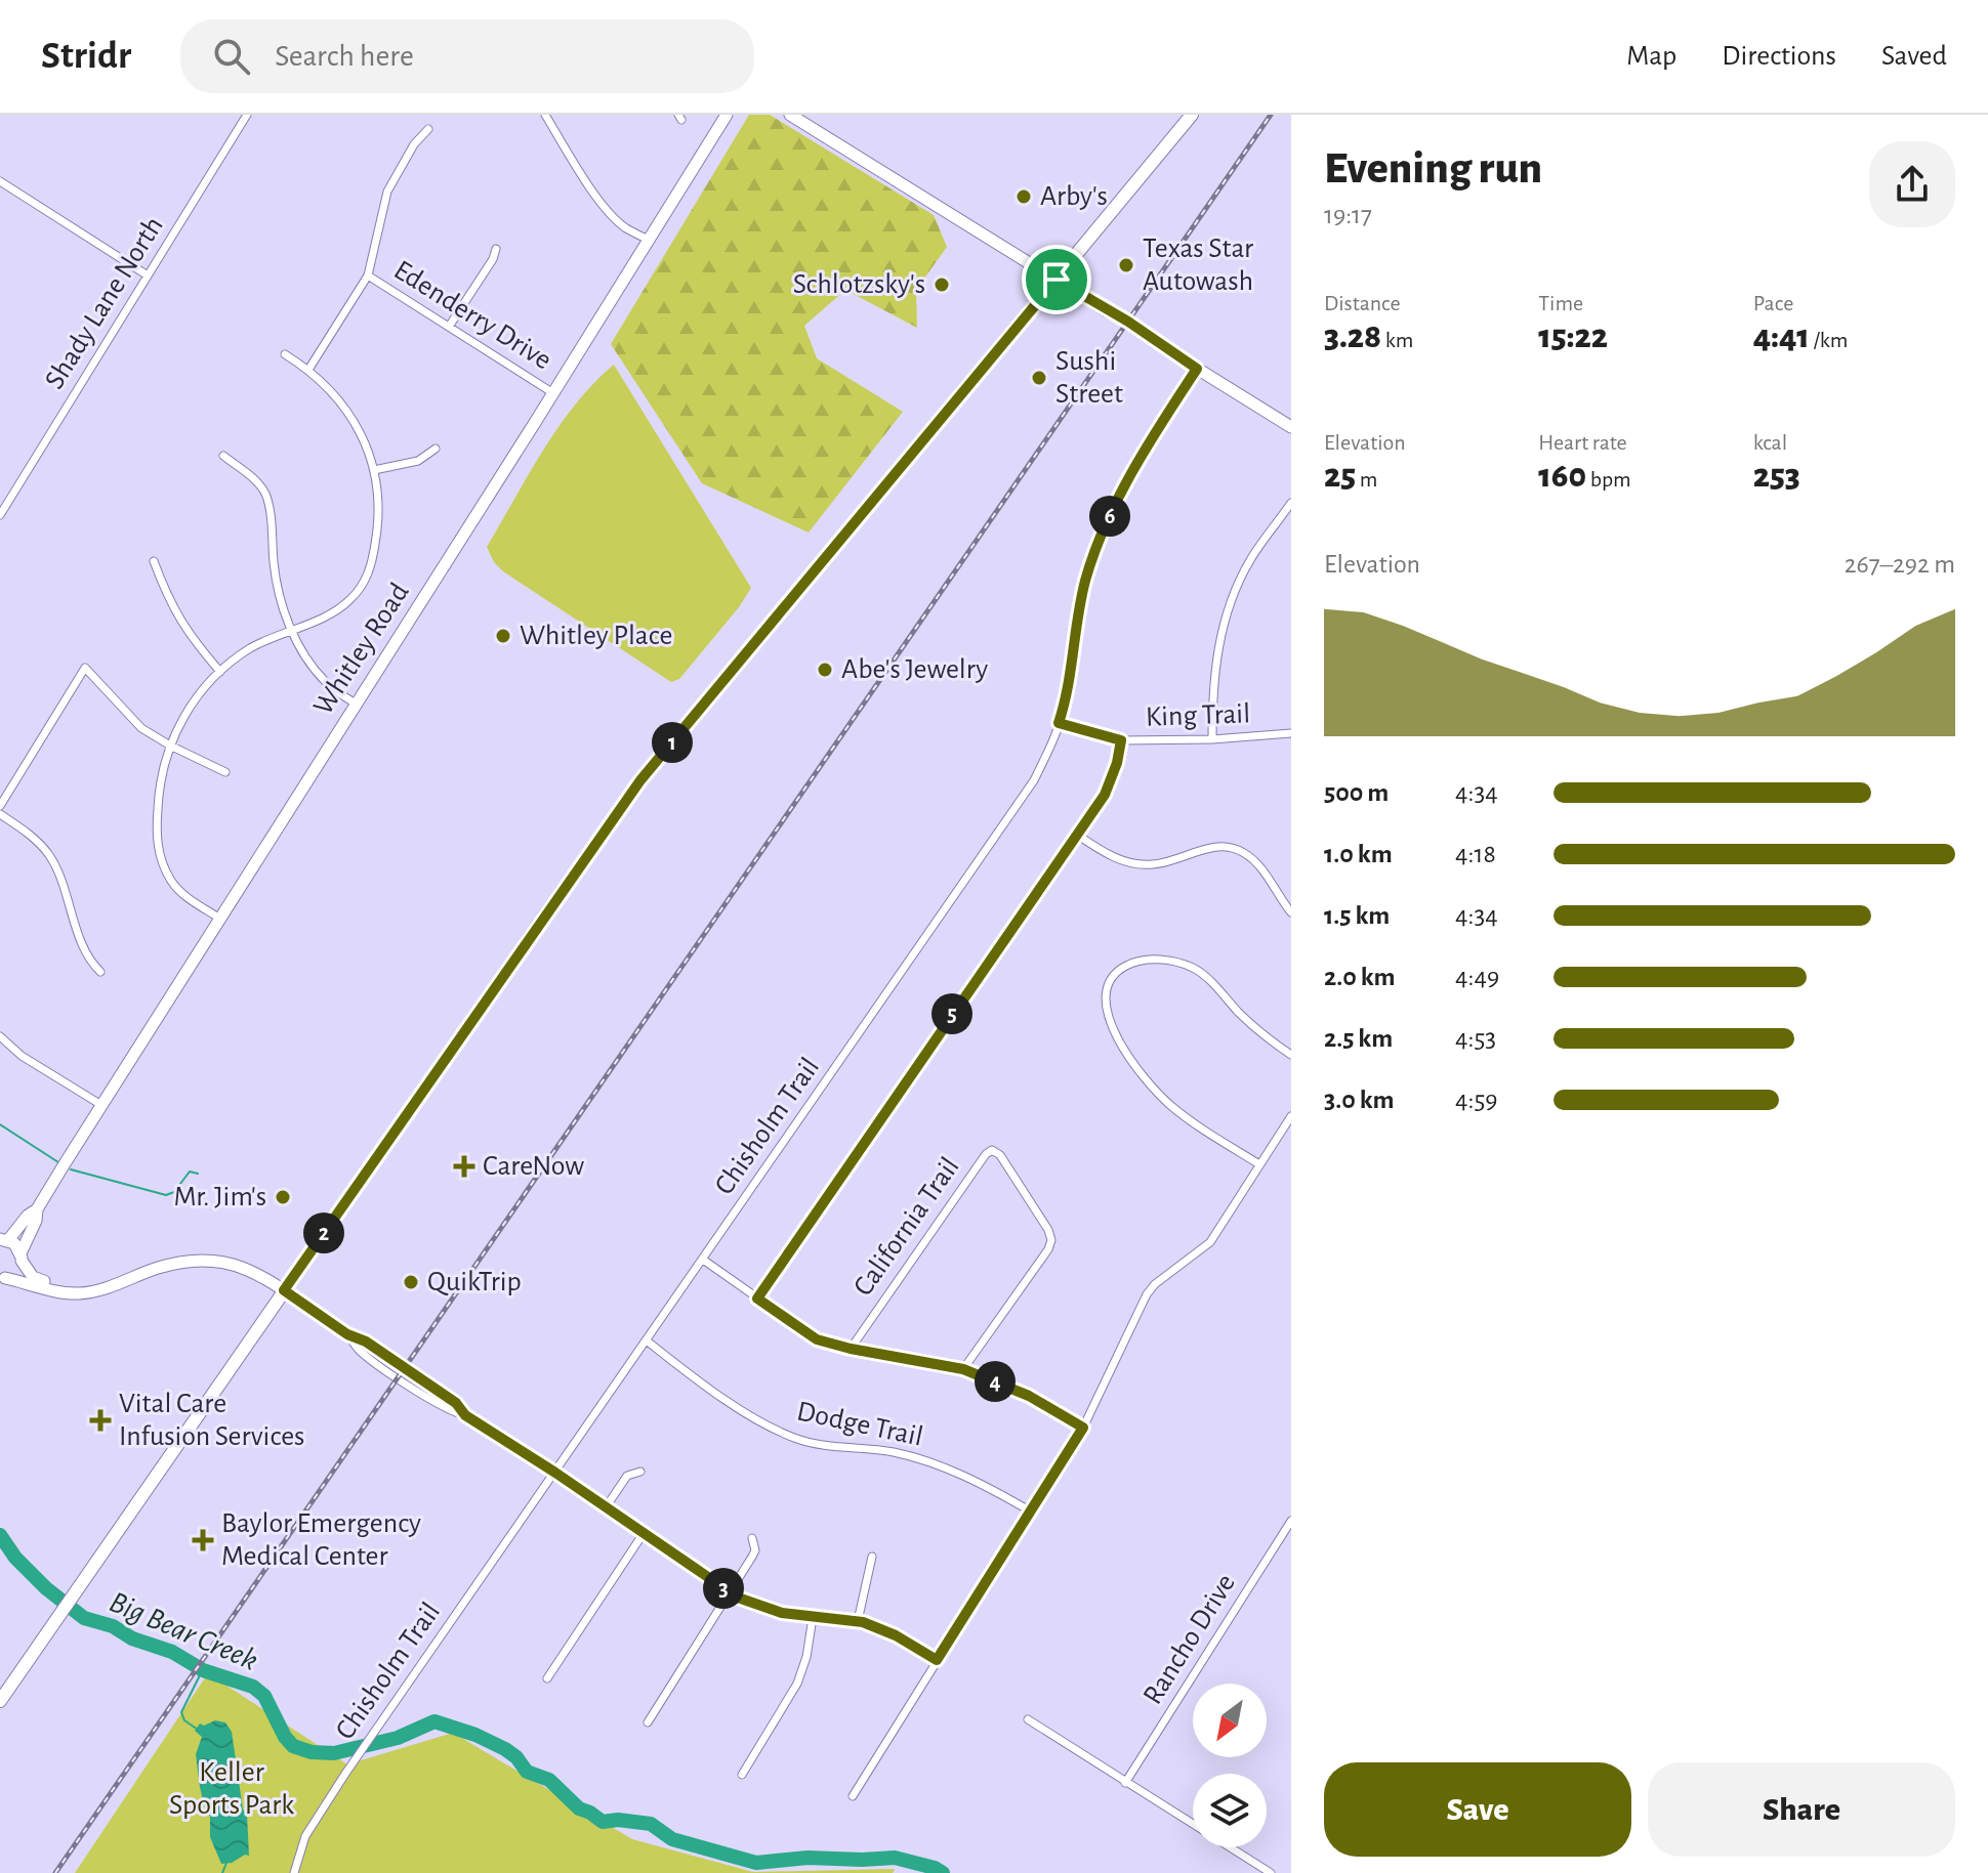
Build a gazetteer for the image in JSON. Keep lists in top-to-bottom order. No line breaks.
{"streets":{"street":["Shady Lane North","Edenderry Drive","Whitley Road","King Trail","Chisholm Trail","California Trail","Dodge Trail","Rancho Drive"]},"crossings":[["Edenderry Drive","Whitley Road"],["King Trail","Chisholm Trail"],["Chisholm Trail","Dodge Trail"]],"water":["Big Bear Creek"],"parks":["Keller Sports Park"],"places":{"other":["Arby's","Texas Star Autowash","Schlotzsky's","Sushi Street","Whitley Place","Abe's Jewelry","Mr. Jim's","QuikTrip"],"health":["CareNow","Vital Care Infusion Services","Baylor Emergency Medical Center"]},"north":"bottom left","page":{"header":"Stridr","search":"Search here","nav":["Map","Directions","Saved"],"heading":["Evening run","19:17"],"stats":[["Distance","3.28 km"],["Time","15:22"],["Pace","4:41 /km"],["Elevation","25 m"],["Heart rate","160 bpm"],["kcal","253"]],"pins":["6","1","5","2","4","3"],"chart":["Elevation","267–292 m"],"list":[{"name":"500 m","note":"4:34"},{"name":"1.0 km","note":"4:18"},{"name":"1.5 km","note":"4:34"},{"name":"2.0 km","note":"4:49"},{"name":"2.5 km","note":"4:53"},{"name":"3.0 km","note":"4:59"}],"buttons":["Save","Share"]}}
